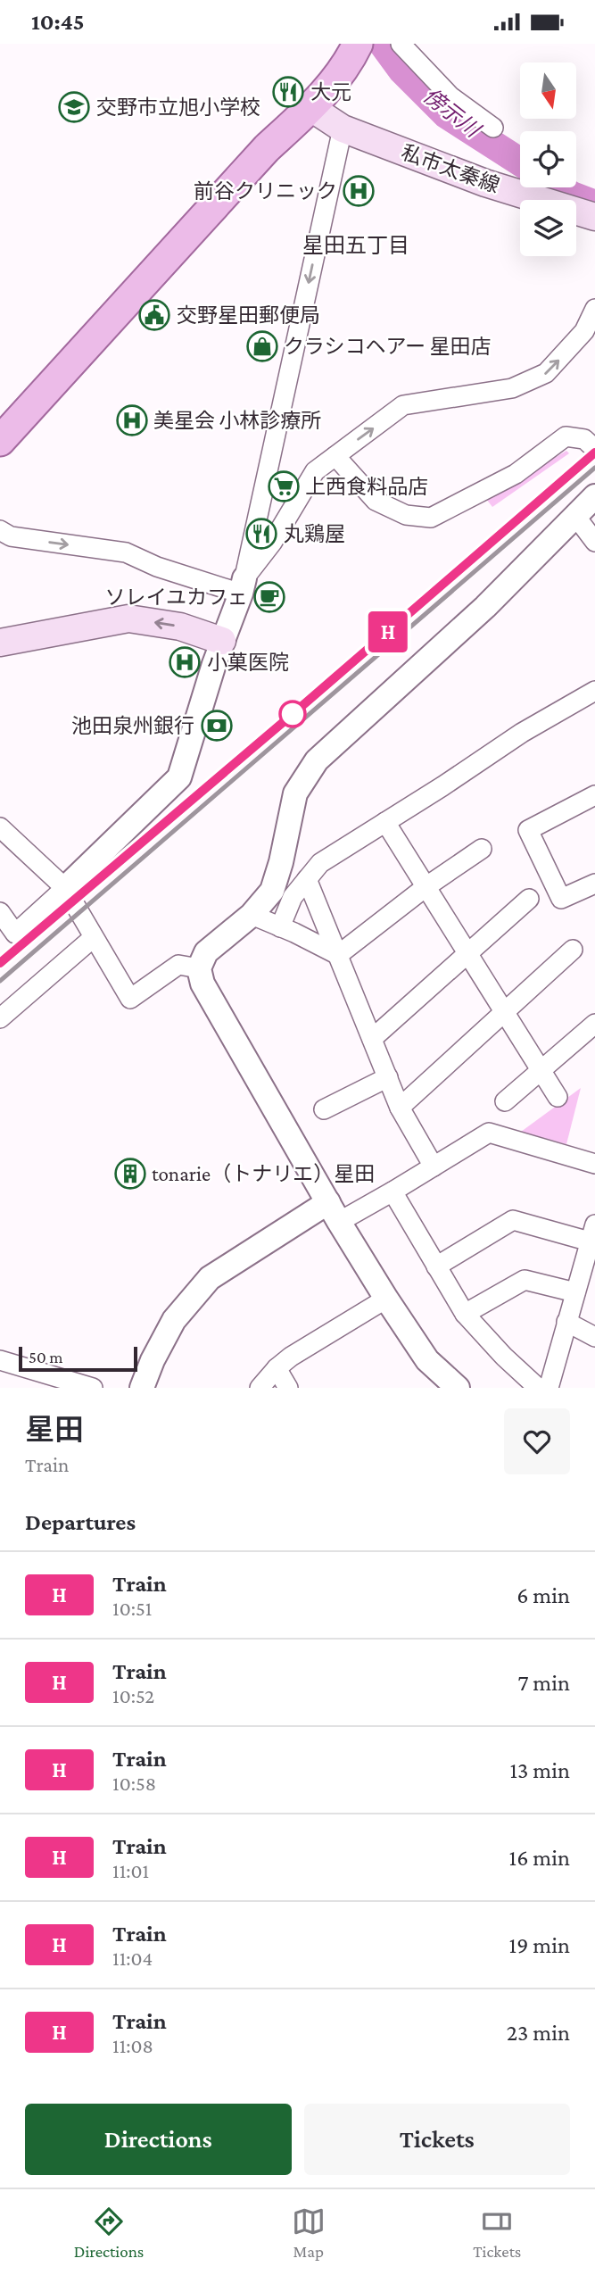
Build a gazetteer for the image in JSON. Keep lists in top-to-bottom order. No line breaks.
{"streets":{"main road":["私市太秦線"]},"districts":["星田五丁目"],"water":["傍示川"],"places":{"restaurant":["大元","丸鶏屋"],"school or university":["交野市立旭小学校"],"hospital":["前谷クリニック","美星会 小林診療所","小菓医院"],"public building":["交野星田郵便局"],"shop":["クラシコヘアー 星田店"],"supermarket":["上西食料品店"],"cafe":["ソレイユカフェ"],"bank":["池田泉州銀行"],"building":["tonarie（トナリエ）星田"]},"scale_bar":"50 m","north":"bottom","page":{"status":"10:45","on_map":"H","scale":"50 m","heading":[["星田","Train"],"Departures"],"list":[{"mark":"H","name":"Train","note":"10:51","value":"6 min"},{"mark":"H","name":"Train","note":"10:52","value":"7 min"},{"mark":"H","name":"Train","note":"10:58","value":"13 min"},{"mark":"H","name":"Train","note":"11:01","value":"16 min"},{"mark":"H","name":"Train","note":"11:04","value":"19 min"},{"mark":"H","name":"Train","note":"11:08","value":"23 min"}],"buttons":["Directions","Tickets"],"tabs":["Directions","Map","Tickets"]}}
